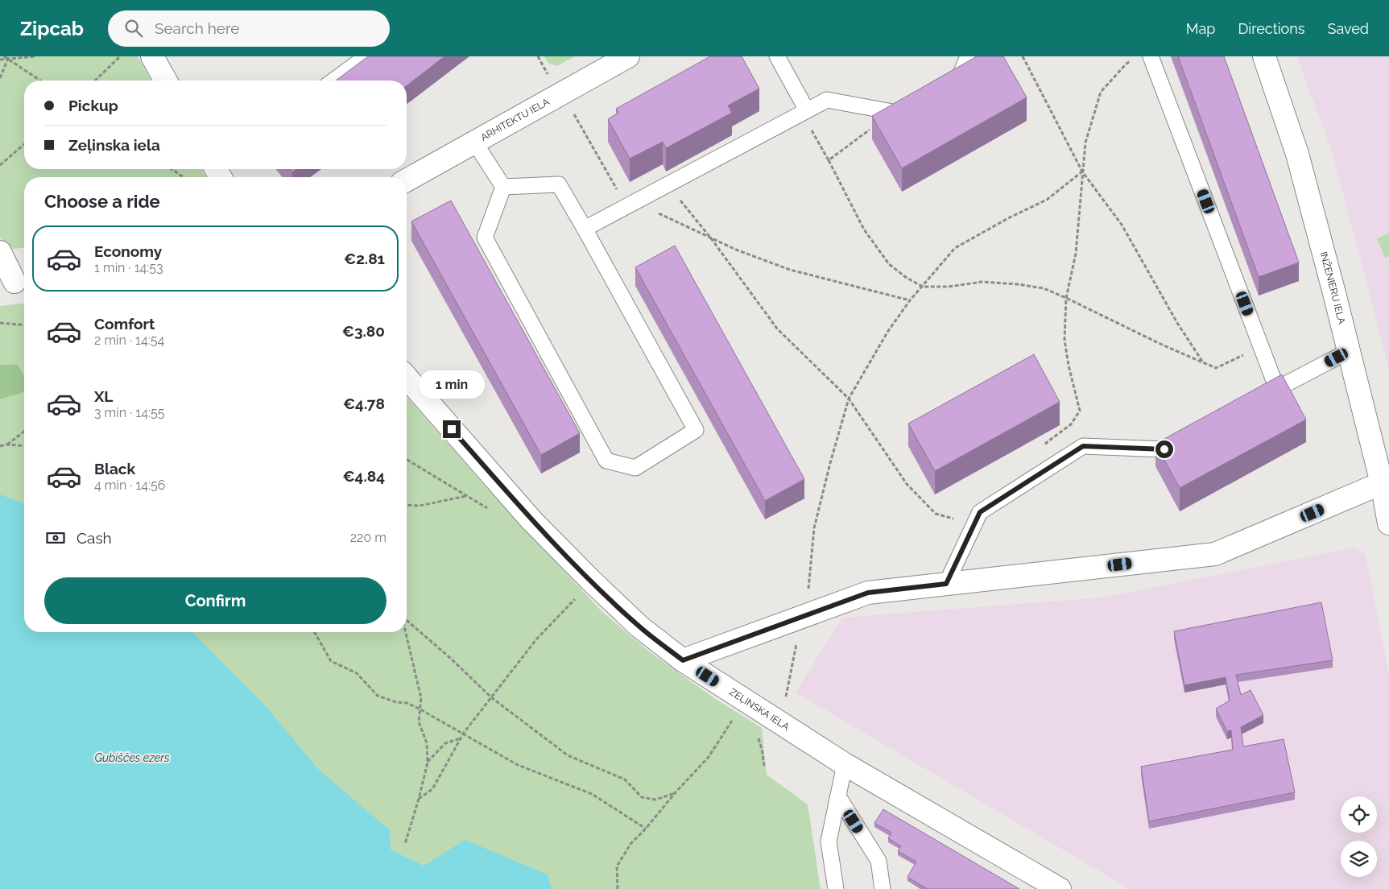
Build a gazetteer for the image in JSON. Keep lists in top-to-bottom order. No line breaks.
{"streets":{"street":["ARHITEKTU IELA","INŽENIERU IELA","ZEĻINSKA IELA"]},"water":["Gubiščes ezers"],"page":{"header":"Zipcab","search":"Search here","nav":["Map","Directions","Saved"],"banner":["Pickup","Zeļinska iela"],"heading":"Choose a ride","list":[{"name":"Economy","note":"1 min · 14:53","value":"€2.81"},{"name":"Comfort","note":"2 min · 14:54","value":"€3.80"},{"name":"XL","note":"3 min · 14:55","value":"€4.78"},{"name":"Black","note":"4 min · 14:56","value":"€4.84"}],"bubble":"1 min","pay":["Cash","220 m"],"buttons":"Confirm"}}
